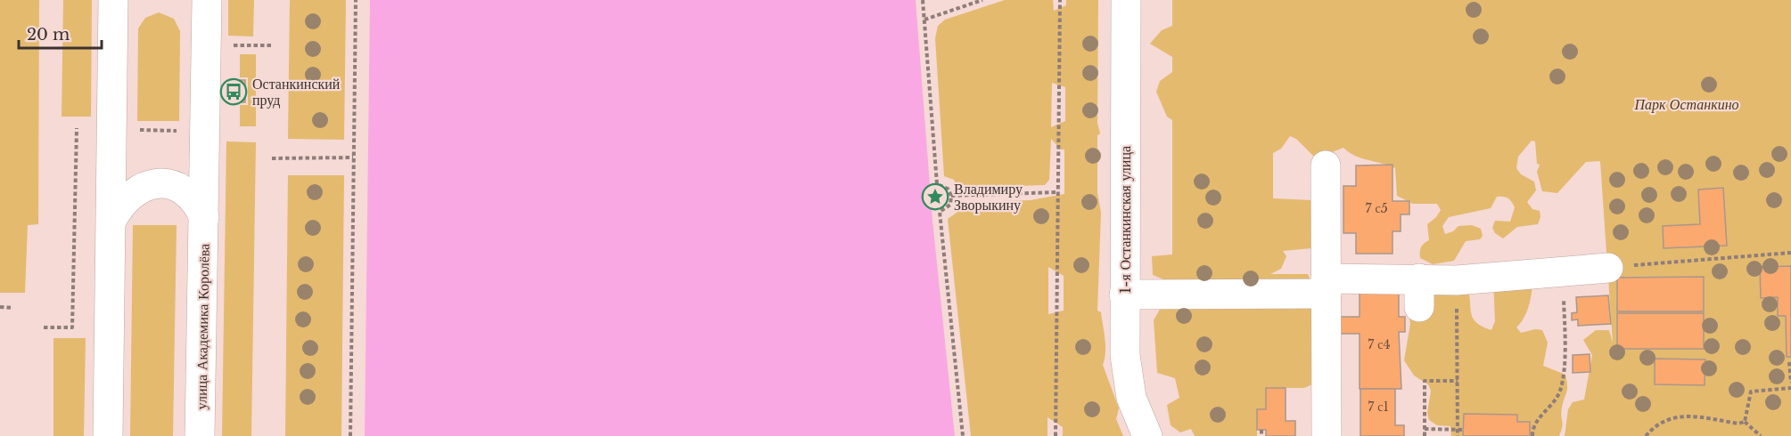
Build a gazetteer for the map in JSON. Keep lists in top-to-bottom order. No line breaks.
{"streets":{"main road":["1-я Останкинская улица","улица Академика Королёва"]},"parks":["Парк Останкино"],"places":{"bus stop":["Останкинский пруд"],"place":["Владимиру Зворыкину"]},"house_numbers":["7 с5","7 с4","7 с1"],"scale_bar":"20 m"}
